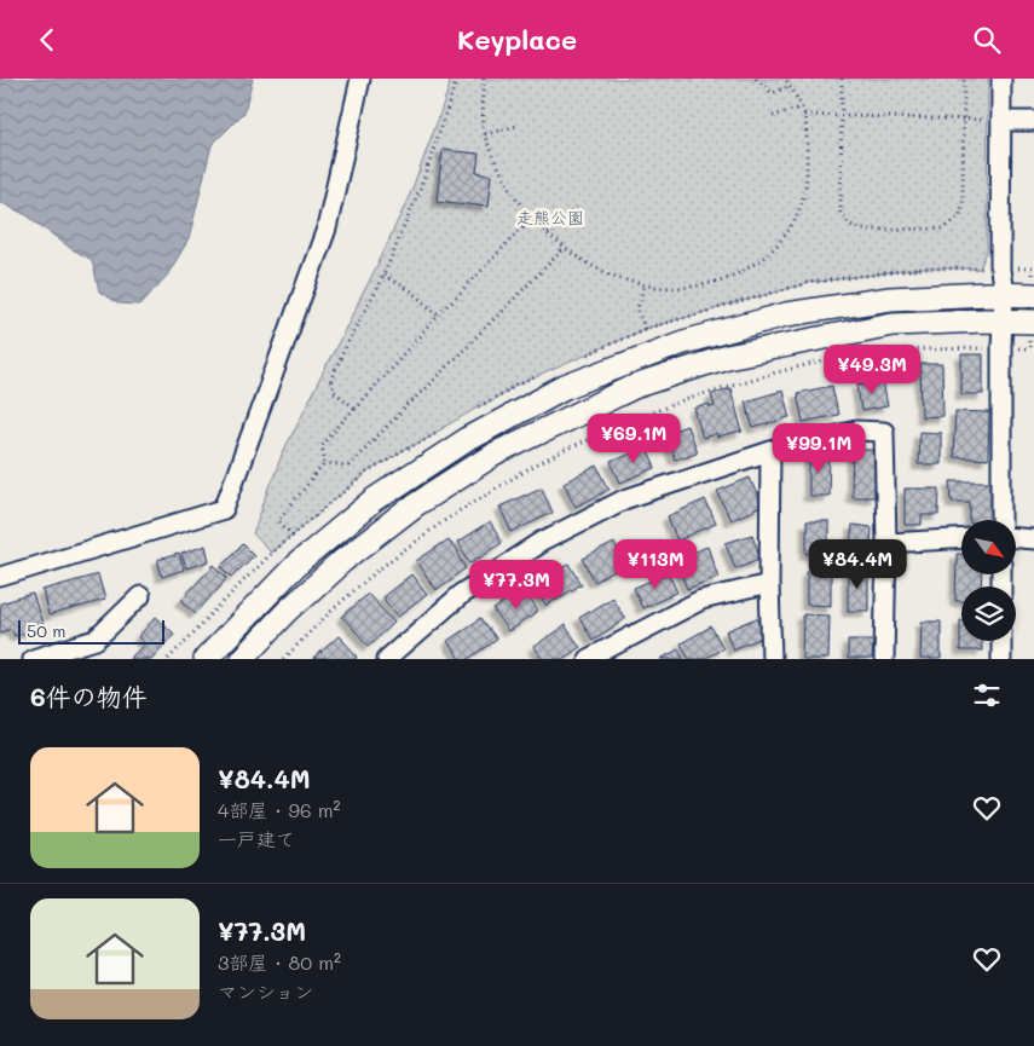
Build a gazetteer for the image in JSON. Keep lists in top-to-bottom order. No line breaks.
{"parks":["走熊公園"],"scale_bar":"50 m","north":"bottom right","page":{"header":"Keyplace","price":["¥49.3M","¥69.1M","¥99.1M","¥113M","¥84.4M","¥77.3M"],"scale":"50 m","heading":"6件の物件","list":[{"name":"¥84.4M","note":"4部屋 · 96 m² · 一戸建て"},{"name":"¥77.3M","note":"3部屋 · 80 m² · マンション"}]}}
